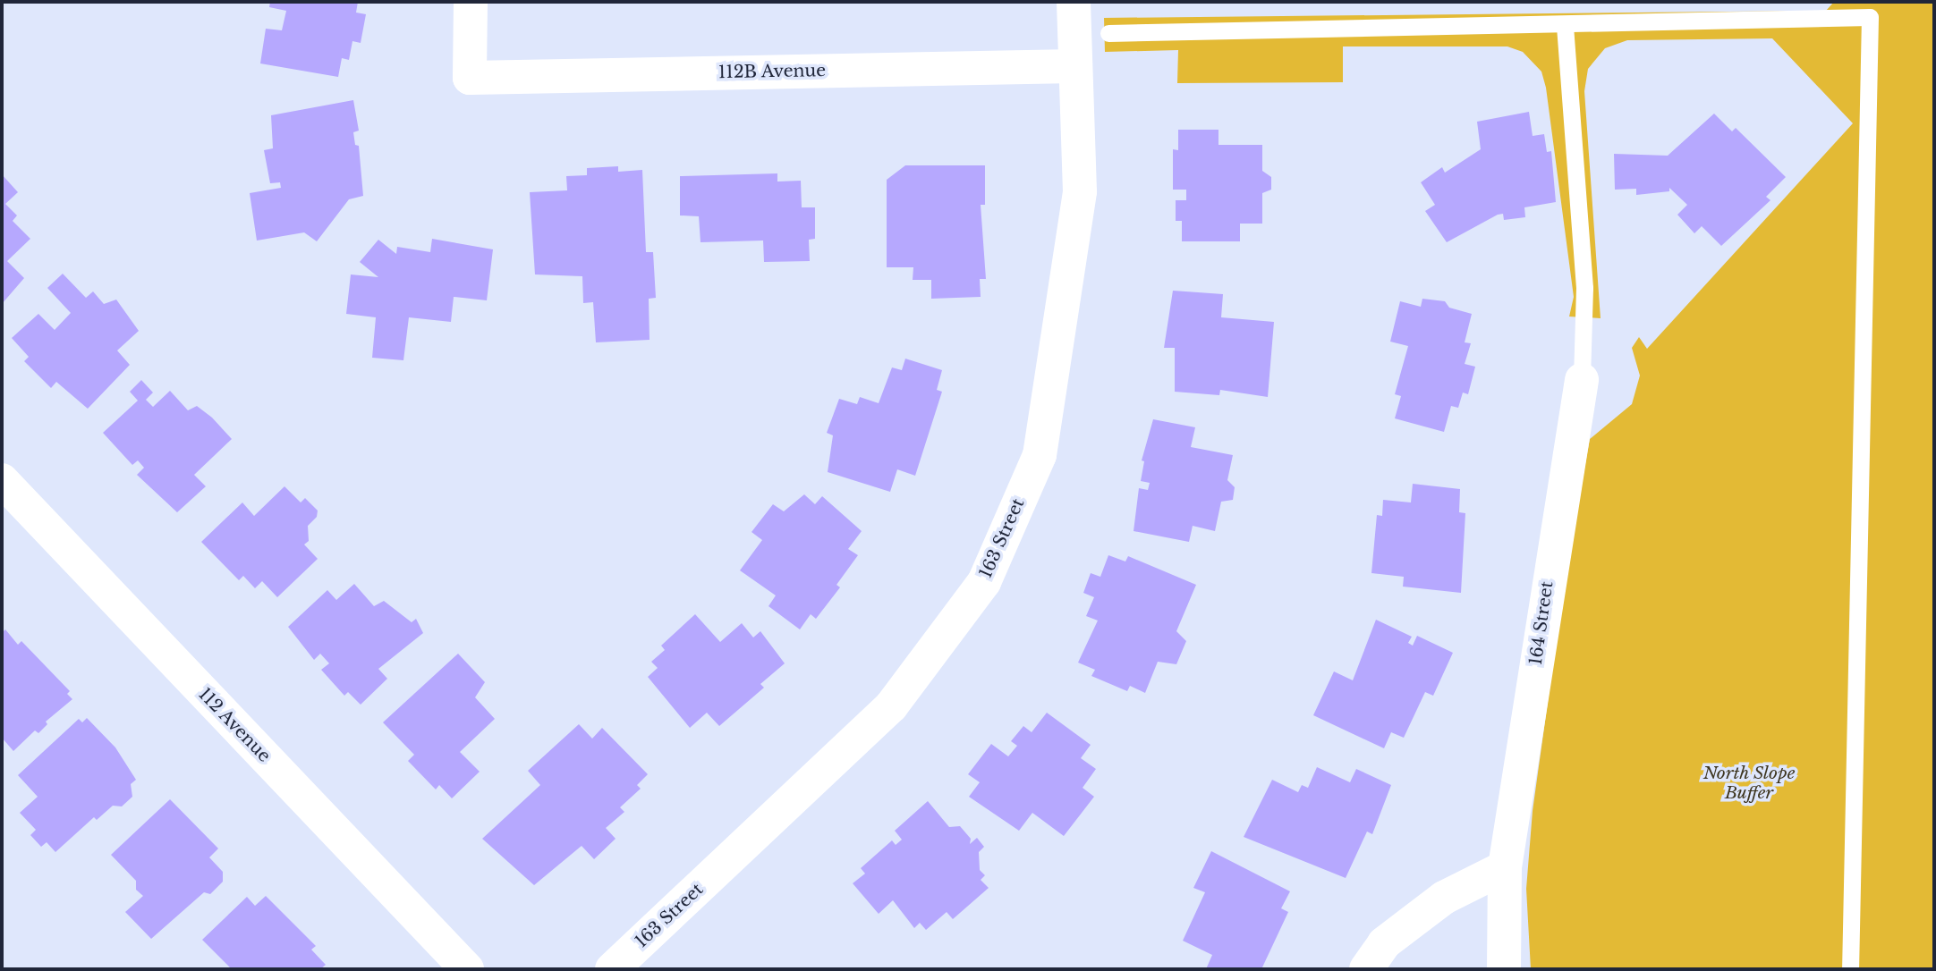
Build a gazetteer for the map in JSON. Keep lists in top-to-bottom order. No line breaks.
{"streets":{"street":["112B Avenue","163 Street","164 Street","112 Avenue"]},"crossings":[["112B Avenue","163 Street"]],"parks":["North Slope Buffer"]}
